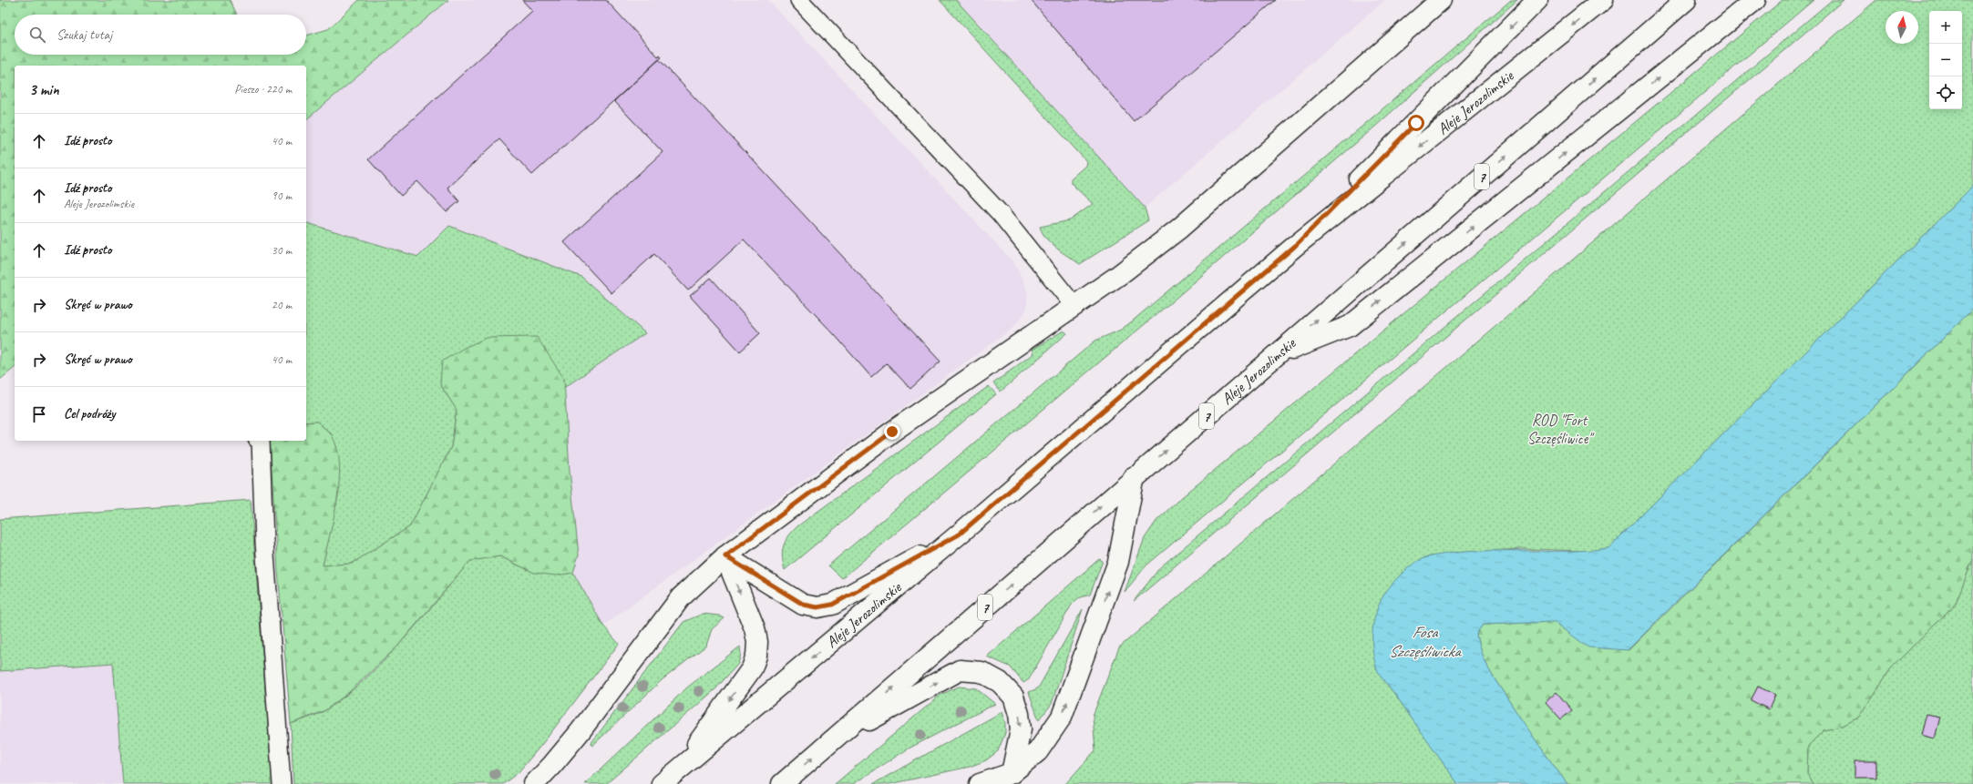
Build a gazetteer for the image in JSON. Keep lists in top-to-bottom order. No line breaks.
{"streets":{"main road":["Aleje Jerozolimskie","7"]},"water":["Fosa Szczęśliwicka"],"parks":["ROD \"Fort Szczęśliwice\""],"north":"top","page":{"map_buttons":["+","−"],"search":"Szukaj tutaj","heading":["3 min","Pieszo · 220 m"],"list":[["Idź prosto","40 m"],["Idź prosto","Aleje Jerozolimskie","90 m"],["Idź prosto","30 m"],["Skręć w prawo","20 m"],["Skręć w prawo","40 m"],"Cel podróży"]}}
